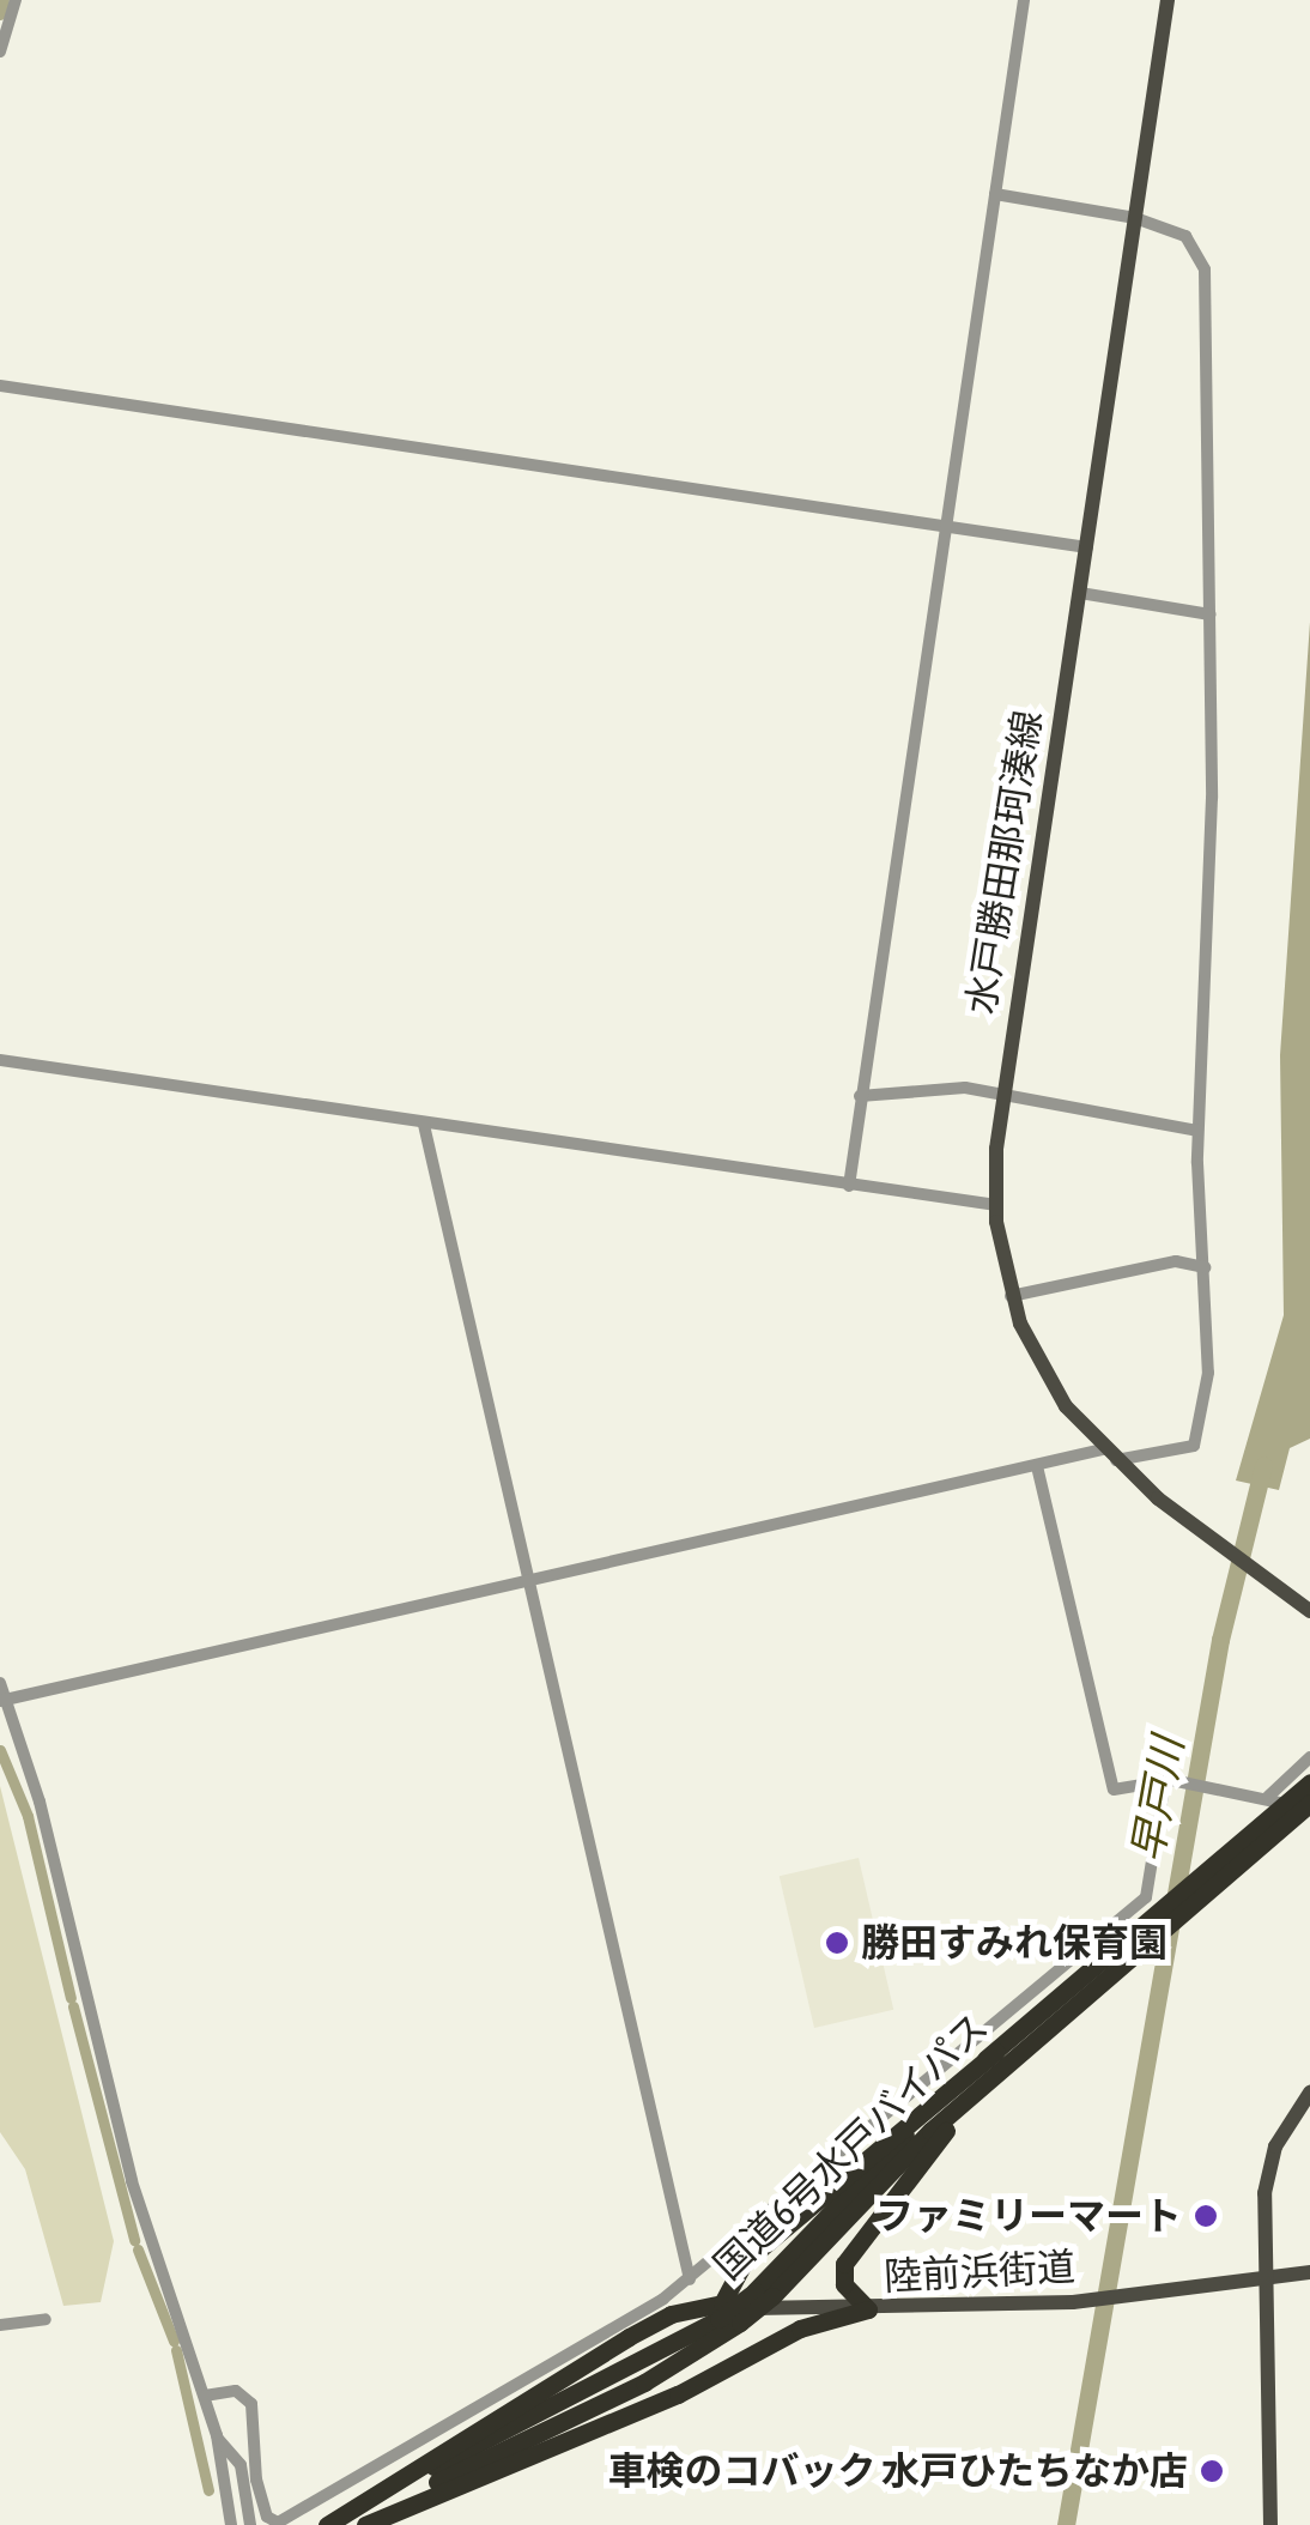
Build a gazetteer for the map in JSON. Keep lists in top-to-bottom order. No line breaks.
{"streets":{"highway":["国道6号水戸バイパス"],"main road":["水戸勝田那珂湊線","陸前浜街道"]},"crossings":[["国道6号水戸バイパス","陸前浜街道"]],"water":["早戸川"],"places":["勝田すみれ保育園","ファミリーマート","車検のコバック 水戸ひたちなか店"]}
